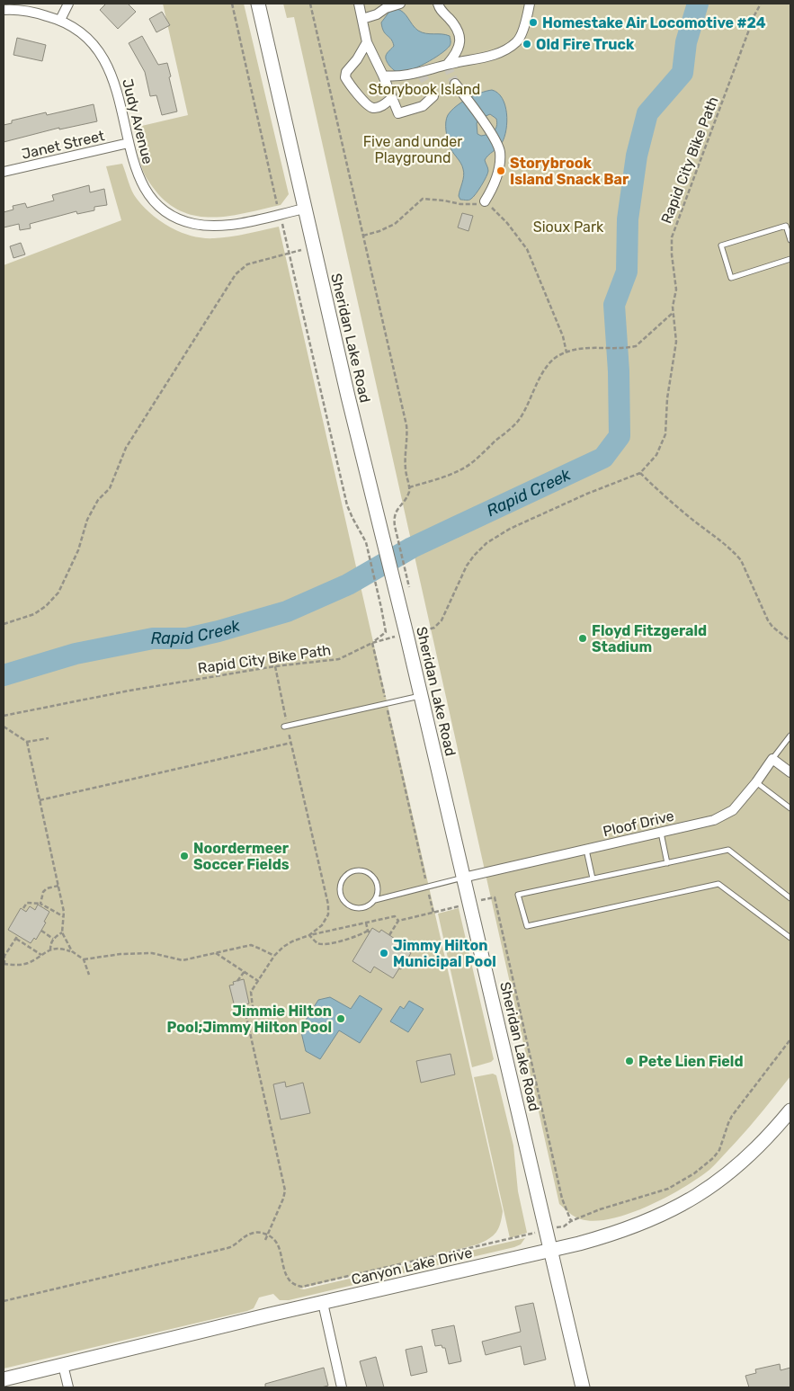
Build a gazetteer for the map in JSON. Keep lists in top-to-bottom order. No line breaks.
{"streets":{"street":["Judy Avenue","Janet Street","Sheridan Lake Road","Ploof Drive","Canyon Lake Drive"],"path":["Rapid City Bike Path"]},"crossings":[["Judy Avenue","Janet Street"],["Judy Avenue","Sheridan Lake Road"],["Rapid City Bike Path","Sheridan Lake Road"],["Sheridan Lake Road","Ploof Drive"],["Sheridan Lake Road","Canyon Lake Drive"]],"water":["Rapid Creek"],"parks":["Storybook Island","Five and under Playground","Sioux Park"],"places":["Homestake Air Locomotive #24","Old Fire Truck","Storybrook Island Snack Bar","Floyd Fitzgerald Stadium","Noordermeer Soccer Fields","Jimmy Hilton Municipal Pool","Jimmie Hilton Pool;Jimmy Hilton Pool","Pete Lien Field"]}
